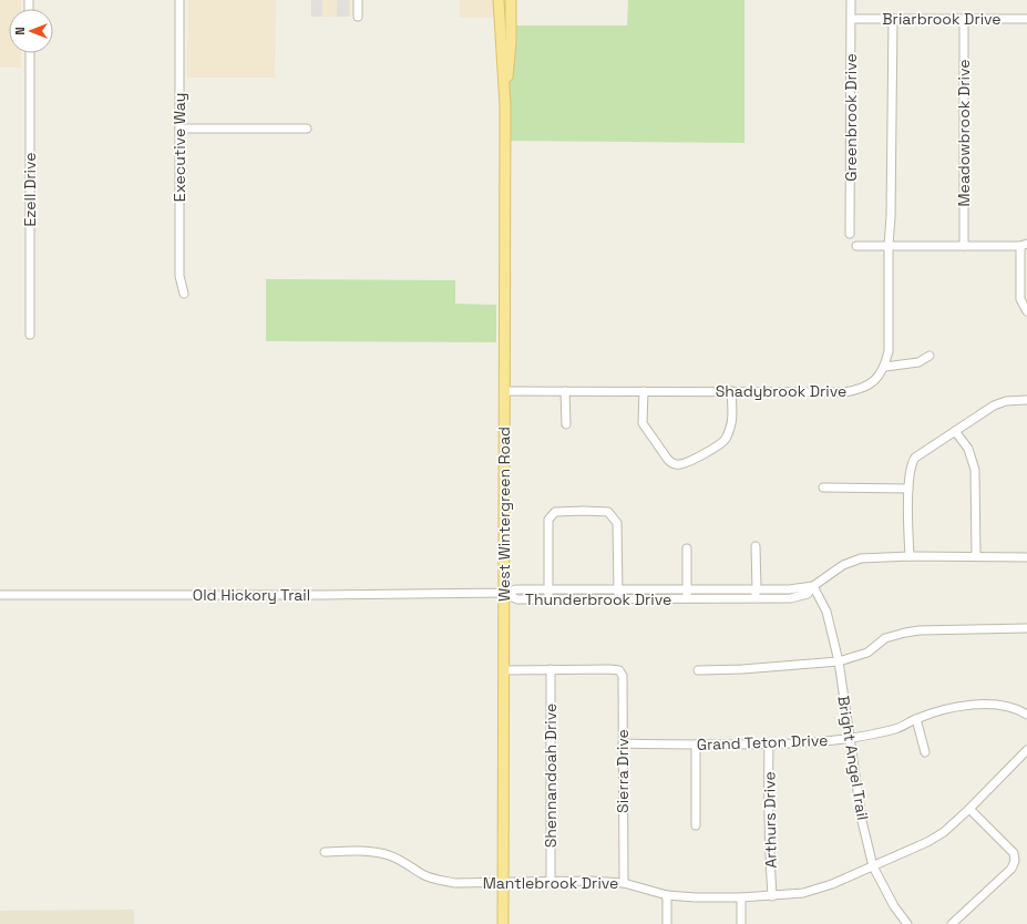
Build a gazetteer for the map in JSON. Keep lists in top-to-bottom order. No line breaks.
{"streets":{"main road":["West Wintergreen Road"],"street":["Briarbrook Drive","Greenbrook Drive","Meadowbrook Drive","Executive Way","Ezell Drive","Shadybrook Drive","Old Hickory Trail","Thunderbrook Drive","Grand Teton Drive","Bright Angel Trail","Sierra Drive","Shennandoah Drive","Arthurs Drive","Mantlebrook Drive"]},"crossings":[["Briarbrook Drive","Meadowbrook Drive"],["Shadybrook Drive","West Wintergreen Road"],["West Wintergreen Road","Old Hickory Trail"],["West Wintergreen Road","Thunderbrook Drive"],["West Wintergreen Road","Mantlebrook Drive"],["Old Hickory Trail","Thunderbrook Drive"],["Thunderbrook Drive","Bright Angel Trail"],["Grand Teton Drive","Bright Angel Trail"],["Grand Teton Drive","Sierra Drive"],["Grand Teton Drive","Arthurs Drive"],["Bright Angel Trail","Mantlebrook Drive"],["Sierra Drive","Shennandoah Drive"],["Sierra Drive","Mantlebrook Drive"],["Shennandoah Drive","Mantlebrook Drive"],["Arthurs Drive","Mantlebrook Drive"]],"north":"left"}
